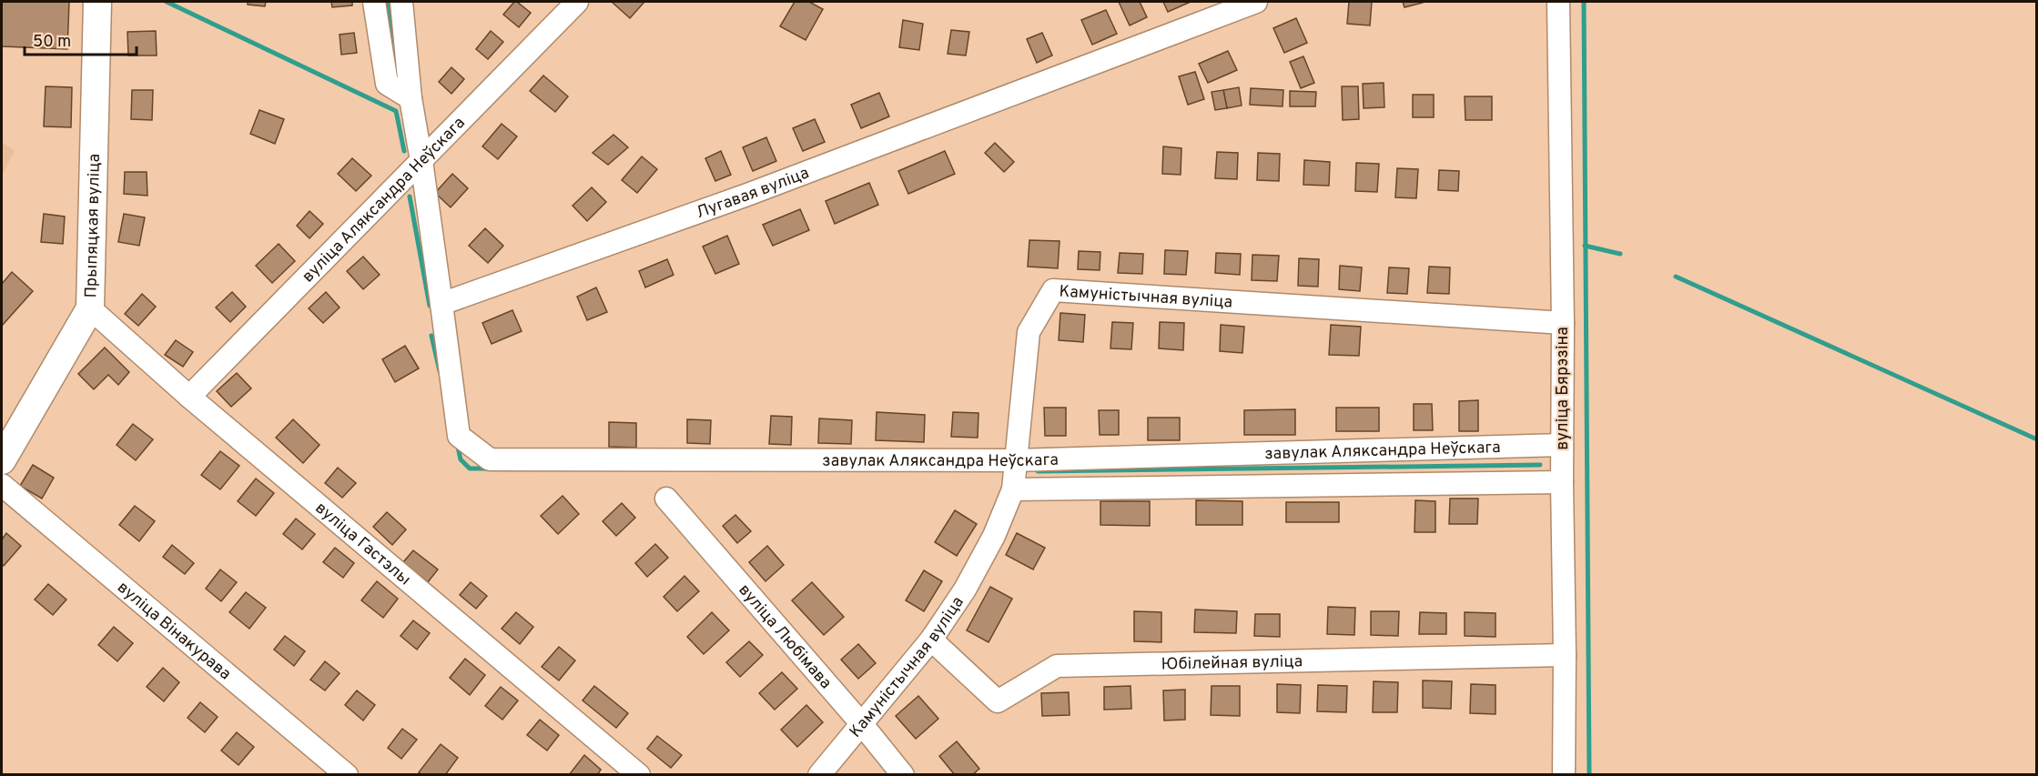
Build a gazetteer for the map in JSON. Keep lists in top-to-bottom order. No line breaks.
{"streets":{"main road":["Прыпяцкая вуліца"],"street":["Лугавая вуліца","вуліца Аляксандра Неўскага","Камуністычная вуліца","вуліца Бярэзіна","завулак Аляксандра Неўскага","вуліца Гастэлы","вуліца Вінакурава","вуліца Любімава","Юбілейная вуліца"]},"crossings":[["Лугавая вуліца","завулак Аляксандра Неўскага"],["вуліца Аляксандра Неўскага","вуліца Гастэлы"],["Прыпяцкая вуліца","вуліца Гастэлы"],["Камуністычная вуліца","вуліца Бярэзіна"],["Камуністычная вуліца","завулак Аляксандра Неўскага"],["Камуністычная вуліца","вуліца Любімава"],["Камуністычная вуліца","Юбілейная вуліца"],["вуліца Бярэзіна","завулак Аляксандра Неўскага"],["вуліца Бярэзіна","Юбілейная вуліца"]],"scale_bar":"50 m"}
